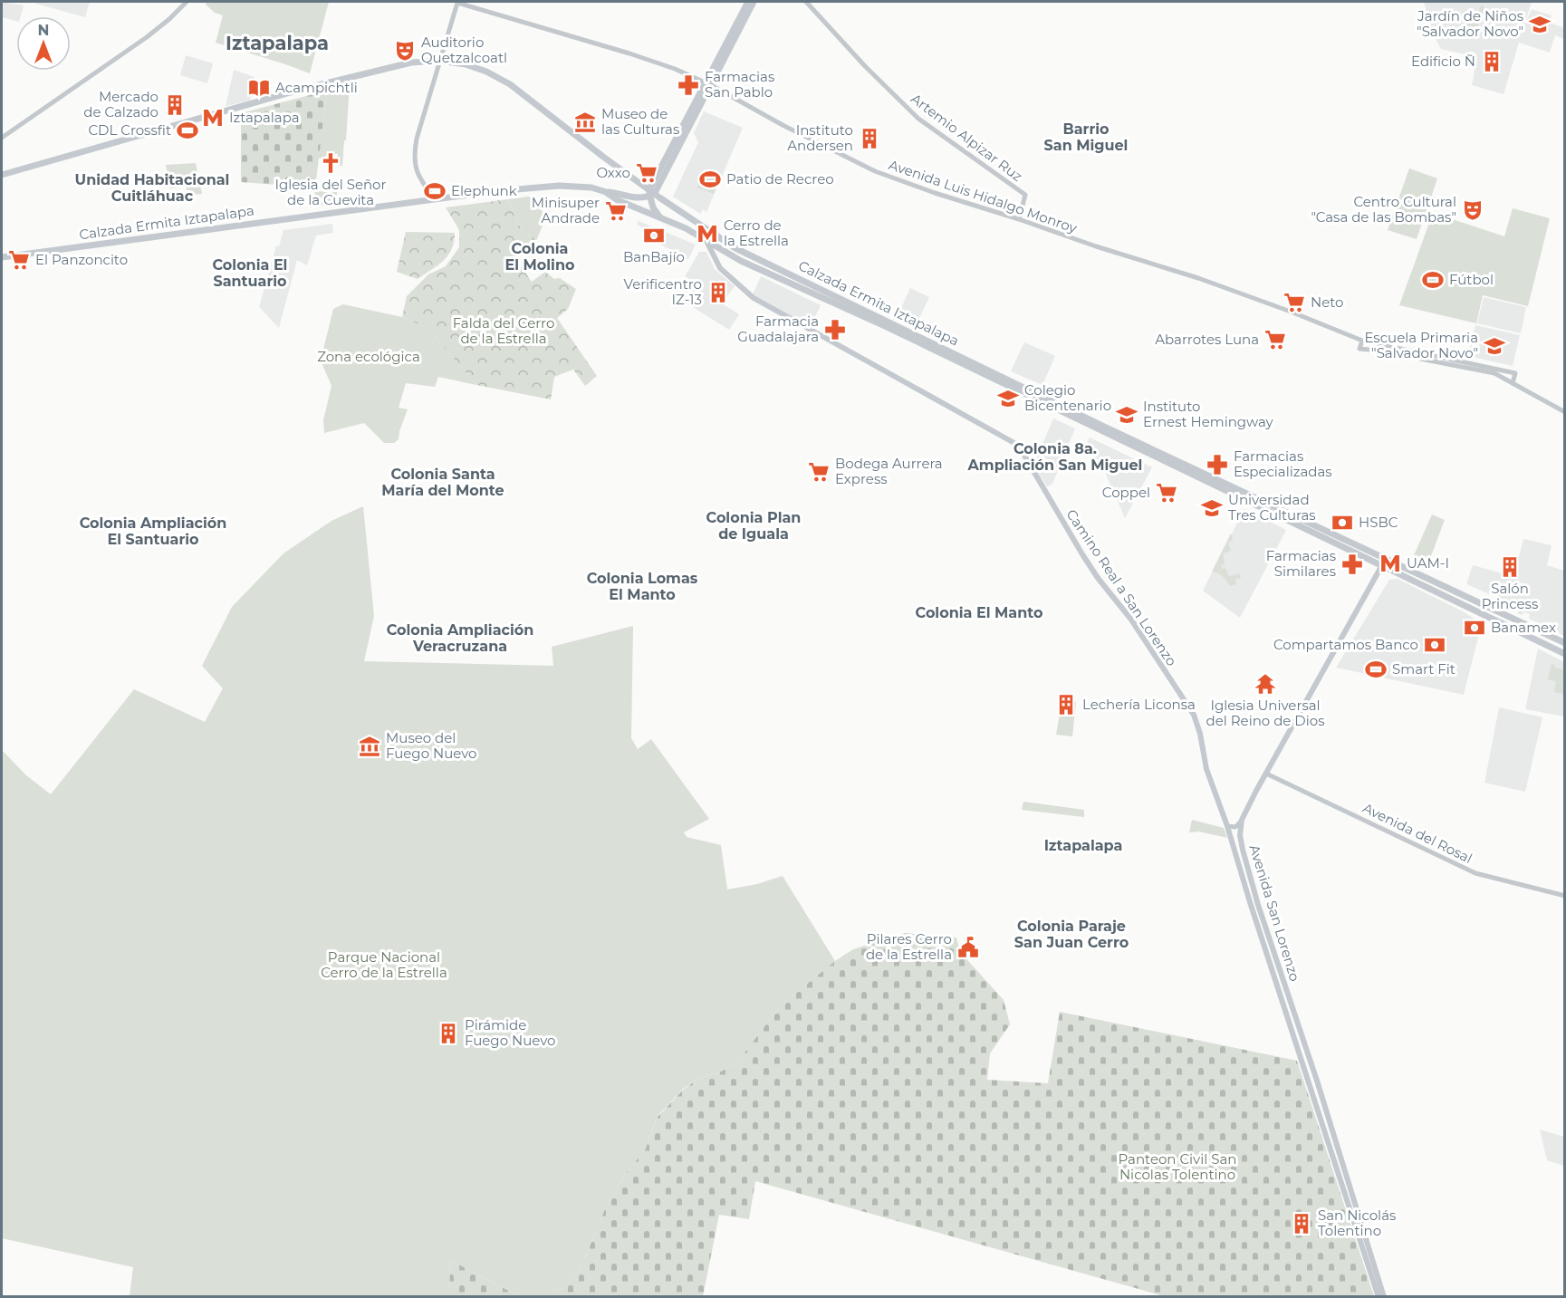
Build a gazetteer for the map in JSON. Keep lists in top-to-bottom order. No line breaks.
{"streets":{"main road":["Calzada Ermita Iztapalapa","Camino Real a San Lorenzo","Avenida San Lorenzo"],"street":["Artemio Alpizar Ruz","Avenida Luis Hidalgo Monroy","Avenida del Rosal"]},"crossings":[["Artemio Alpizar Ruz","Avenida Luis Hidalgo Monroy"],["Calzada Ermita Iztapalapa","Camino Real a San Lorenzo"],["Calzada Ermita Iztapalapa","Avenida San Lorenzo"],["Camino Real a San Lorenzo","Avenida San Lorenzo"],["Avenida del Rosal","Avenida San Lorenzo"]],"districts":["Iztapalapa","Barrio San Miguel","Unidad Habitacional Cuitláhuac","Colonia El Molino","Colonia El Santuario","Colonia 8a. Ampliación San Miguel","Colonia Santa María del Monte","Colonia Plan de Iguala","Colonia Ampliación El Santuario","Colonia Lomas El Manto","Colonia El Manto","Colonia Ampliación Veracruzana","Iztapalapa","Colonia Paraje San Juan Cerro"],"parks":["Falda del Cerro de la Estrella","Zona ecológica","Parque Nacional Cerro de la Estrella","Panteon Civil San Nicolas Tolentino"],"places":{"school or university":["Jardín de Niños \"Salvador Novo\"","Escuela Primaria \"Salvador Novo\"","Colegio Bicentenario","Instituto Ernest Hemingway","Universidad Tres Culturas"],"theatre":["Auditorio Quetzalcoatl","Centro Cultural \"Casa de las Bombas\""],"building":["Edificio Ñ","Mercado de Calzado","Instituto Andersen","Verificentro IZ-13","Salón Princess","Lechería Liconsa","Pirámide Fuego Nuevo","San Nicolás Tolentino"],"pharmacy":["Farmacias San Pablo","Farmacia Guadalajara","Farmacias Especializadas","Farmacias Similares"],"library":["Acampichtli"],"metro station":["Iztapalapa","Cerro de la Estrella","UAM-I"],"museum":["Museo de las Culturas","Museo del Fuego Nuevo"],"sports":["CDL Crossfit","Patio de Recreo","Elephunk","Fútbol","Smart Fit"],"church":["Iglesia del Señor de la Cuevita"],"supermarket":["Oxxo","Minisuper Andrade","El Panzoncito","Neto","Abarrotes Luna","Bodega Aurrera Express","Coppel"],"bank":["BanBajío","HSBC","Banamex","Compartamos Banco"],"temple":["Iglesia Universal del Reino de Dios"],"public building":["Pilares Cerro de la Estrella"]},"north":"top"}
